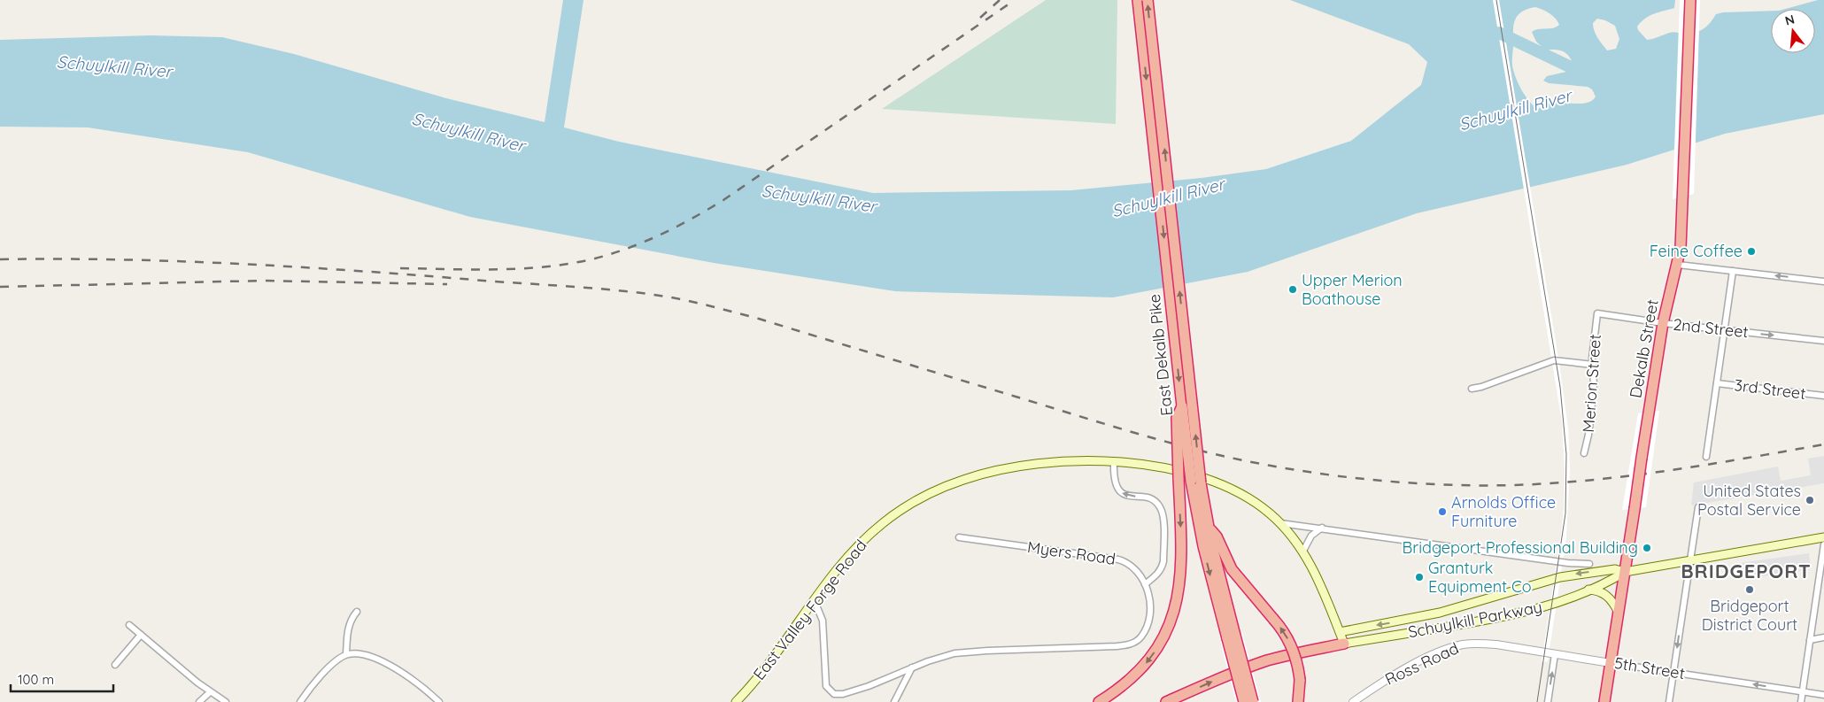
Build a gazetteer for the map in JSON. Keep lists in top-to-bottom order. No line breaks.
{"streets":{"highway":["Dekalb Street","East Dekalb Pike"],"main road":["East Valley Forge Road","Schuylkill Parkway"],"street":["2nd Street","Merion Street","3rd Street","Myers Road","Ross Road","5th Street"]},"crossings":[["2nd Street","Dekalb Street"],["2nd Street","Merion Street"],["Dekalb Street","Schuylkill Parkway"],["Dekalb Street","5th Street"],["Myers Road","East Valley Forge Road"],["East Valley Forge Road","Schuylkill Parkway"],["Ross Road","5th Street"]],"one_way":["2nd Street","5th Street"],"districts":["BRIDGEPORT"],"water":["Schuylkill River"],"places":["Feine Coffee","Upper Merion Boathouse","United States Postal Service","Arnolds Office Furniture","Bridgeport Professional Building","Granturk Equipment Co","Bridgeport District Court"],"scale_bar":"100 m","north":"top"}
